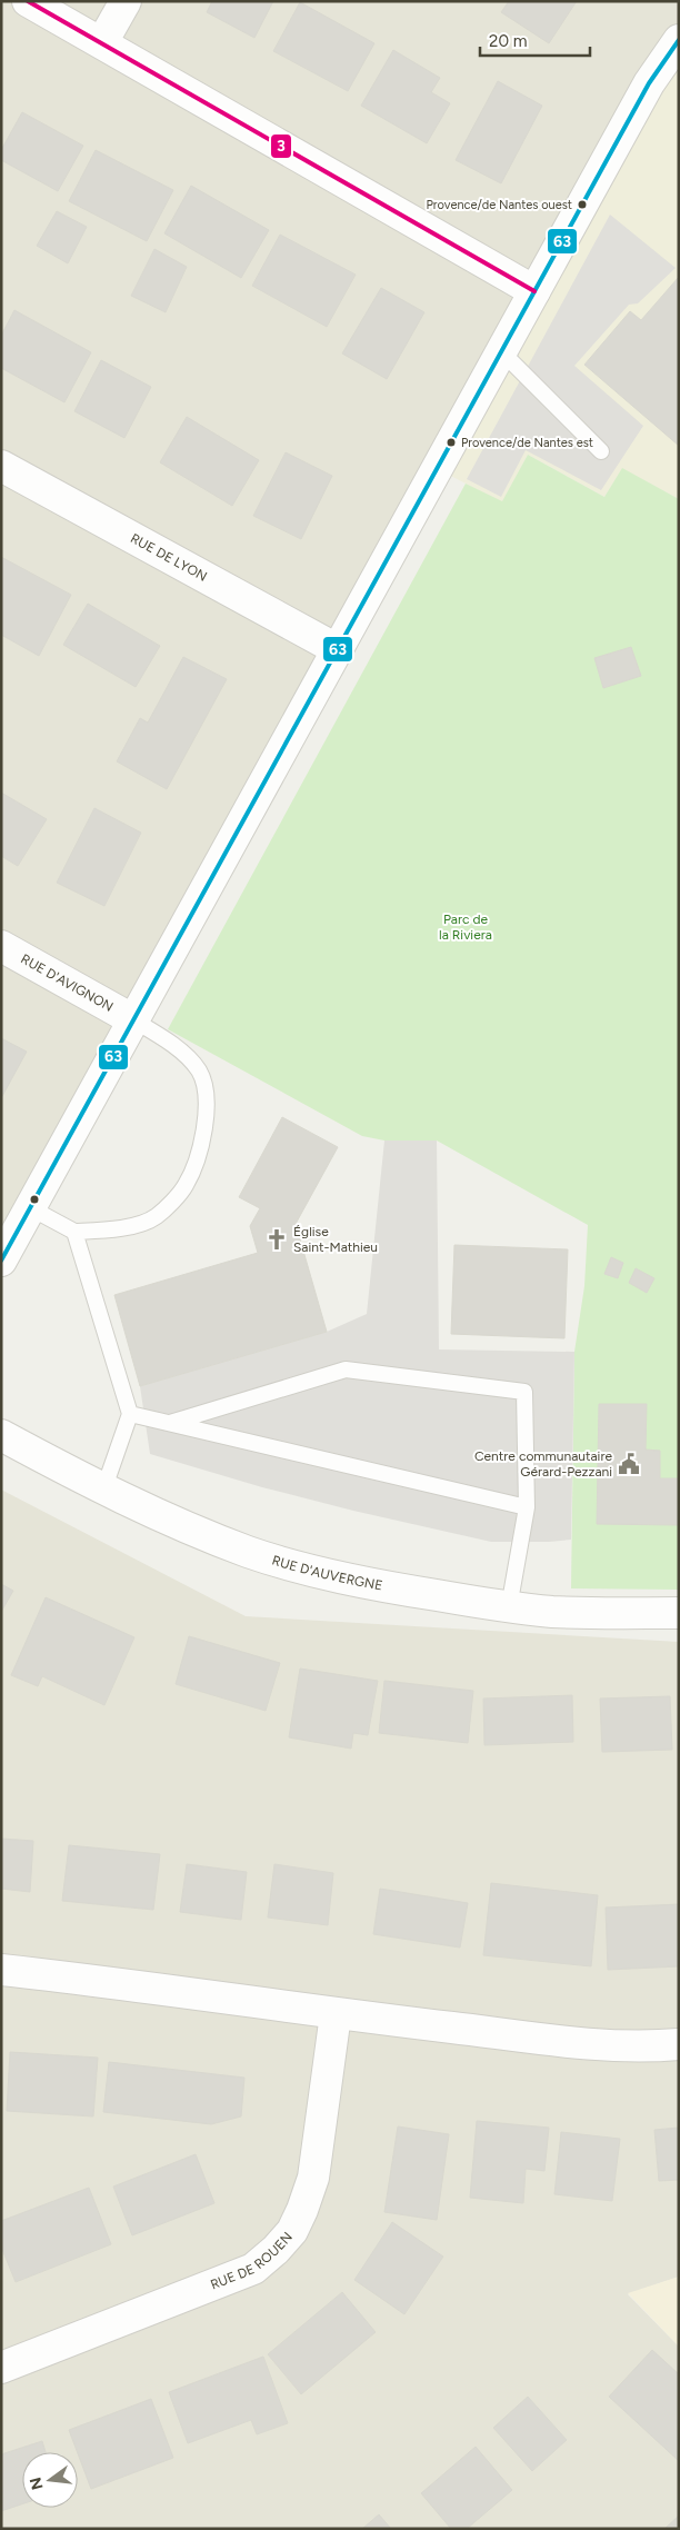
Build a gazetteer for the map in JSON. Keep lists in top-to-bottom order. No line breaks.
{"streets":{"street":["RUE DE LYON","RUE D'AVIGNON","RUE D'AUVERGNE","RUE DE ROUEN"]},"parks":["Parc de la Riviera"],"places":{"other":["Provence/de Nantes ouest","Provence/de Nantes est"],"church":["Église Saint-Mathieu"],"public building":["Centre communautaire Gérard-Pezzani"]},"lines":["transit line 3","transit line 63"],"scale_bar":"20 m","north":"left"}
